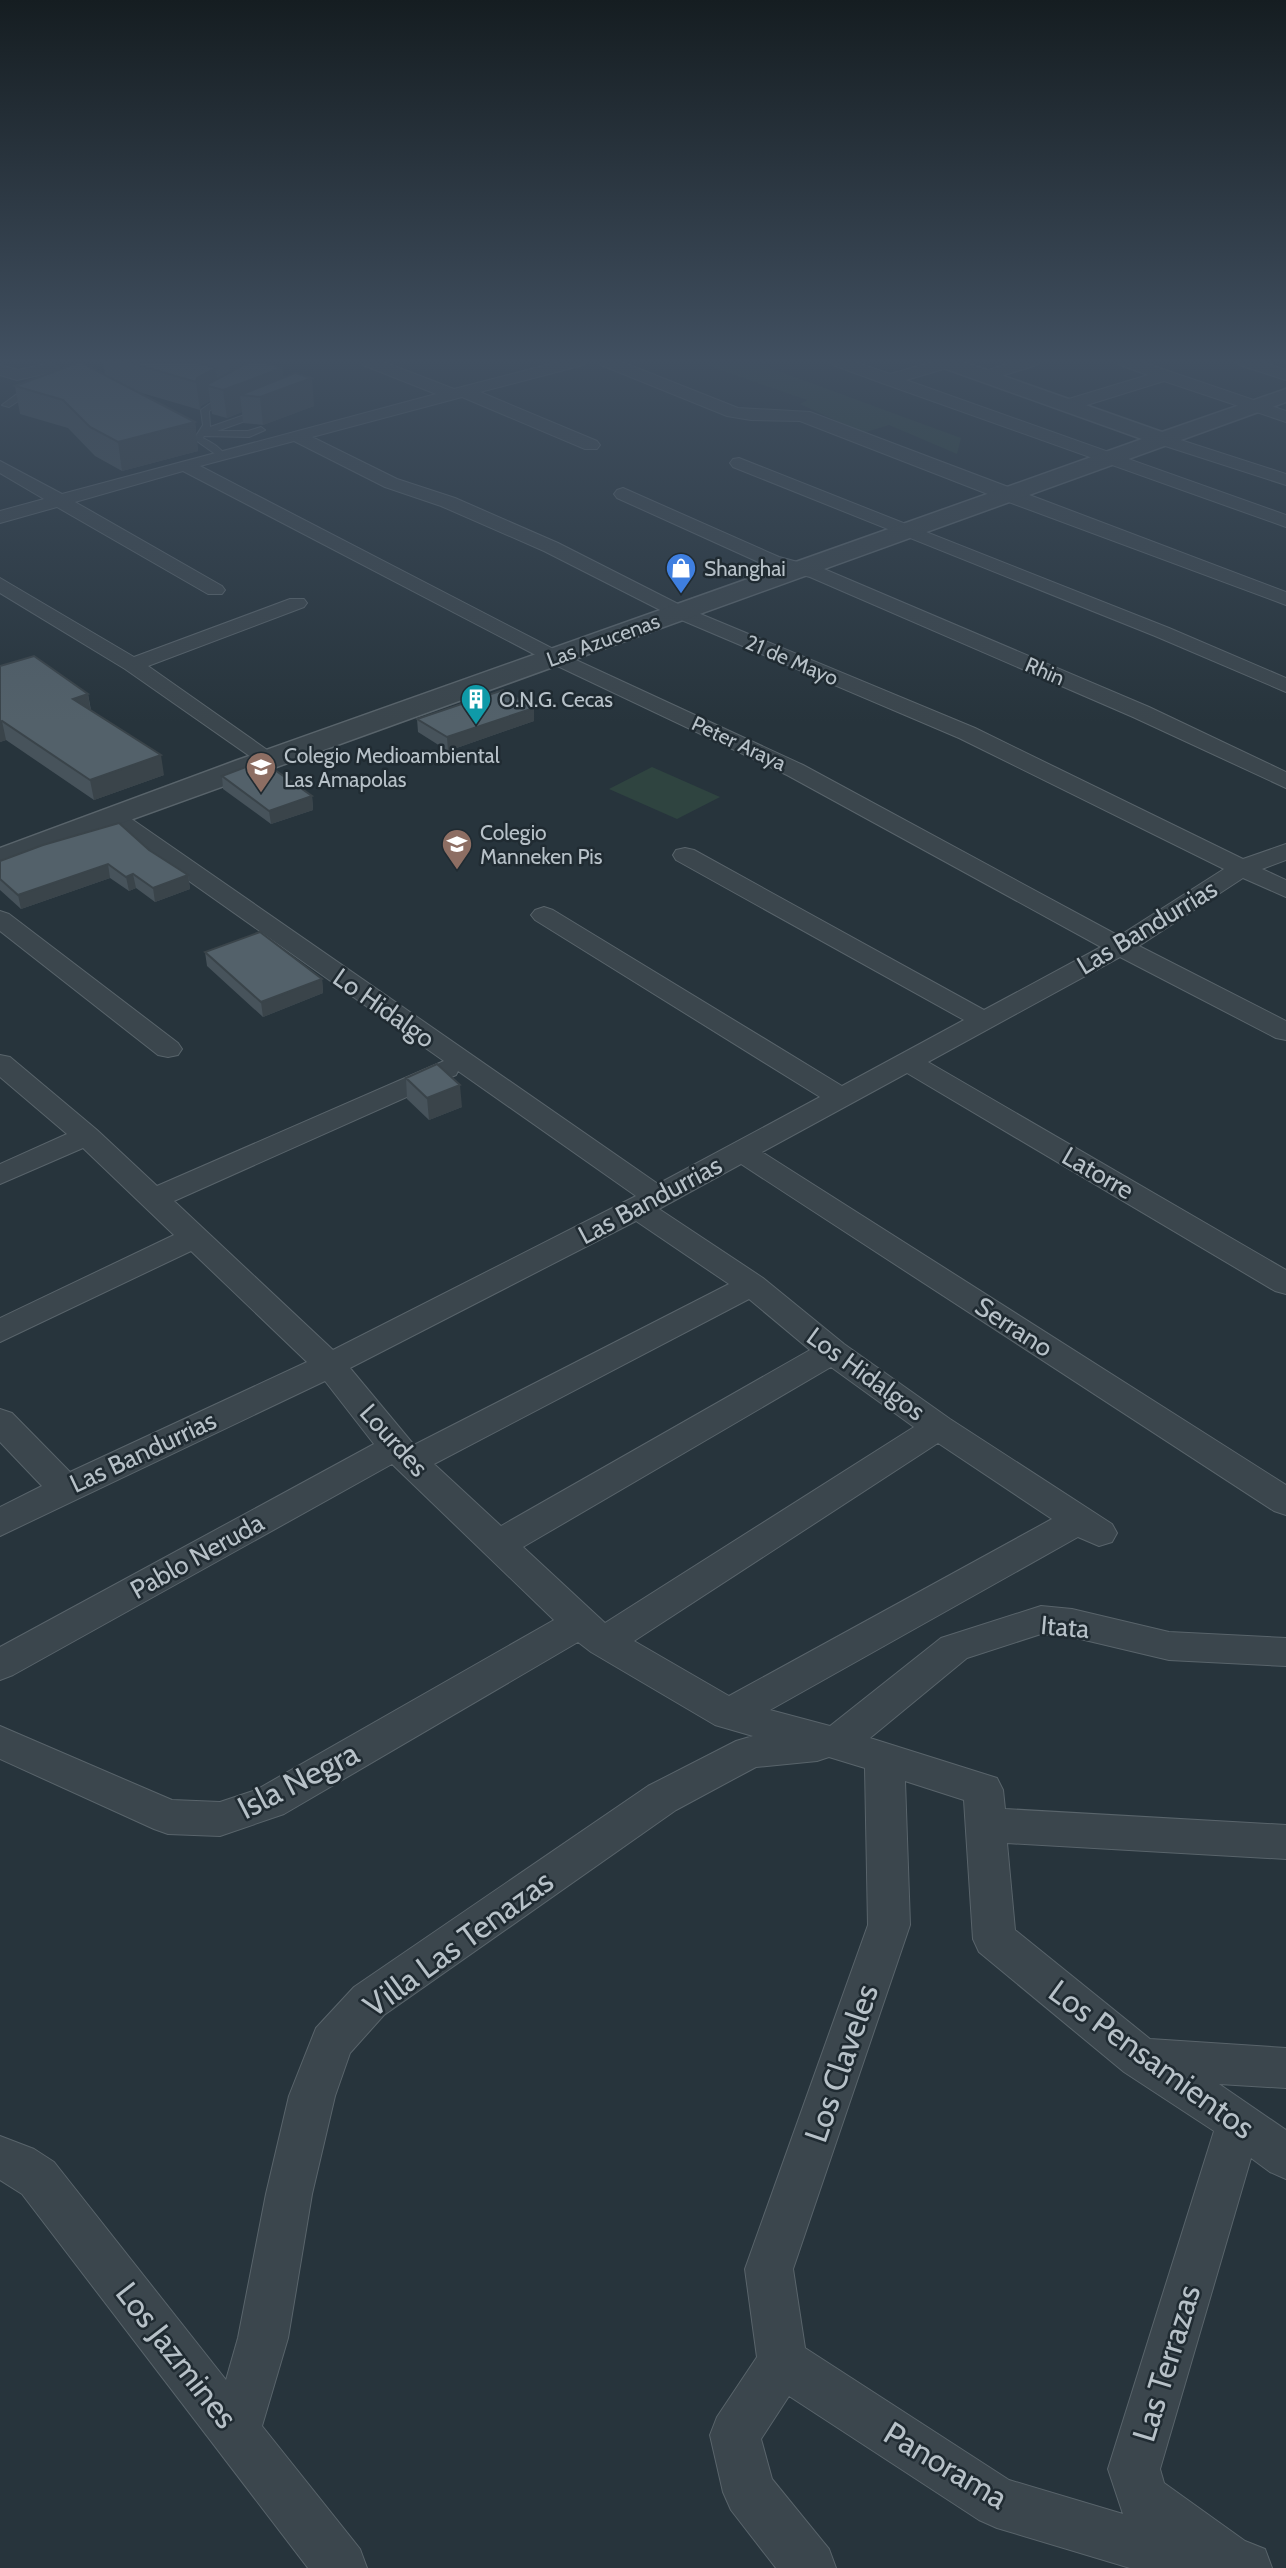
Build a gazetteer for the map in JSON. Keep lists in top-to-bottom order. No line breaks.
{"streets":{"street":["Las Azucenas","21 de Mayo","Rhin","Peter Araya","Las Bandurrias","Lo Hidalgo","Latorre","Serrano","Los Hidalgos","Lourdes","Pablo Neruda","Itata","Isla Negra","Villa Las Tenazas","Los Pensamientos","Los Claveles","Los Jazmines","Las Terrazas","Panorama"]},"crossings":[["Las Azucenas","21 de Mayo"],["Las Azucenas","Rhin"],["Las Azucenas","Peter Araya"],["Las Azucenas","Lo Hidalgo"],["21 de Mayo","Las Bandurrias"],["Peter Araya","Las Bandurrias"],["Las Bandurrias","Lo Hidalgo"],["Las Bandurrias","Latorre"],["Las Bandurrias","Serrano"],["Las Bandurrias","Los Hidalgos"],["Las Bandurrias","Lourdes"],["Lo Hidalgo","Los Hidalgos"],["Los Hidalgos","Lourdes"],["Los Hidalgos","Pablo Neruda"],["Los Hidalgos","Isla Negra"],["Lourdes","Pablo Neruda"],["Lourdes","Itata"],["Lourdes","Isla Negra"],["Lourdes","Villa Las Tenazas"],["Lourdes","Los Pensamientos"],["Itata","Villa Las Tenazas"],["Itata","Los Pensamientos"],["Villa Las Tenazas","Los Pensamientos"],["Villa Las Tenazas","Los Jazmines"],["Los Pensamientos","Los Claveles"],["Los Pensamientos","Las Terrazas"],["Los Claveles","Panorama"],["Las Terrazas","Panorama"]],"places":{"shop":["Shanghai"],"building":["O.N.G. Cecas"],"school or university":["Colegio Medioambiental Las Amapolas","Colegio Manneken Pis"]}}
